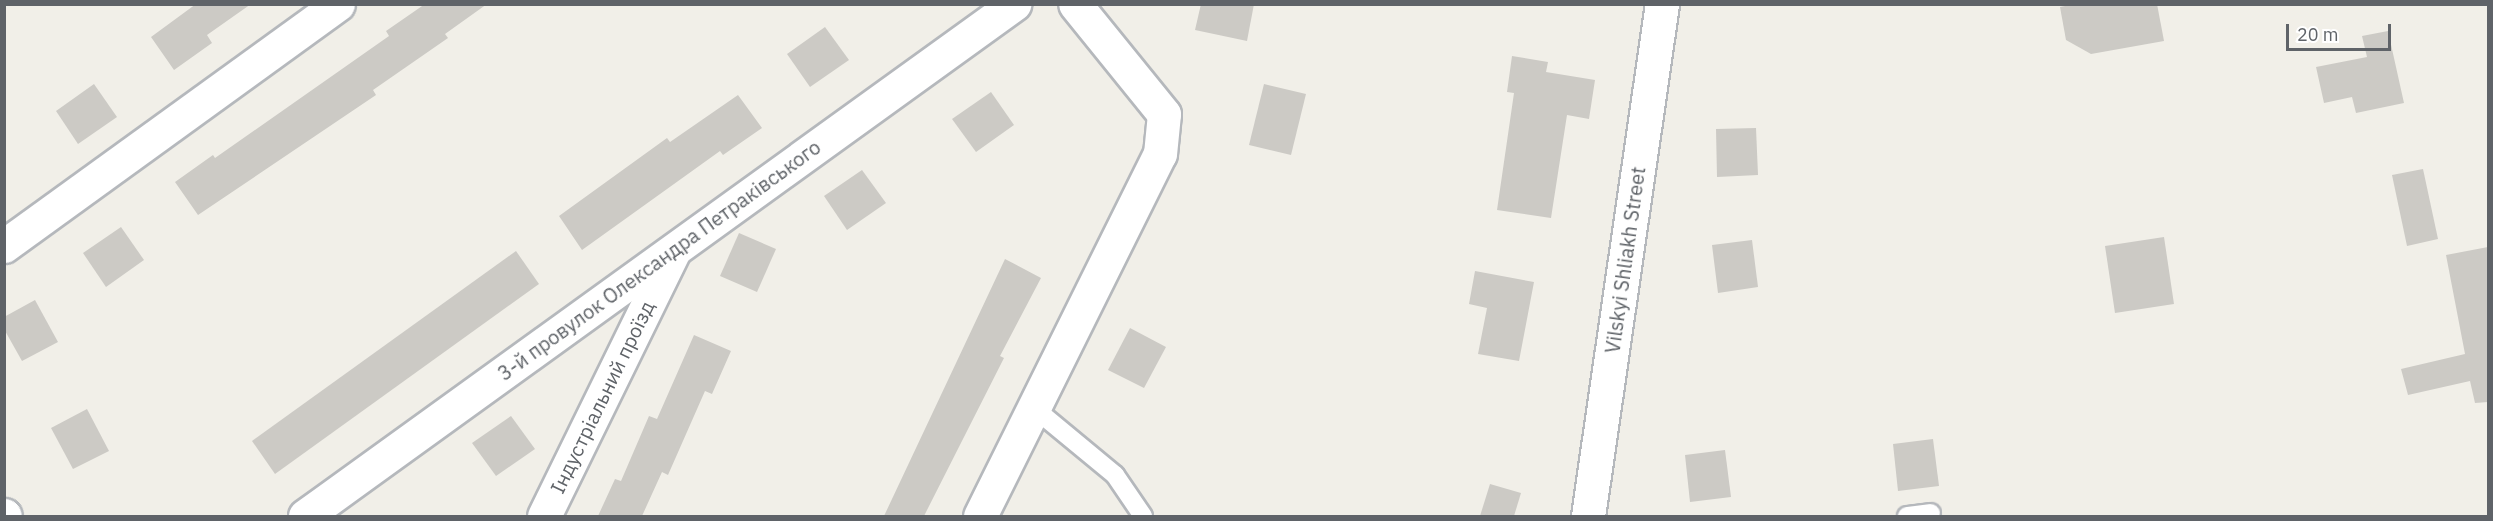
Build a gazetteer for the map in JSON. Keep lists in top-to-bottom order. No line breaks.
{"streets":{"street":["3-й провулок Олександра Петраківського","Vilskyi Shliakh Street","Індустріальний проїзд"]},"crossings":[["3-й провулок Олександра Петраківського","Індустріальний проїзд"]],"scale_bar":"20 m"}
